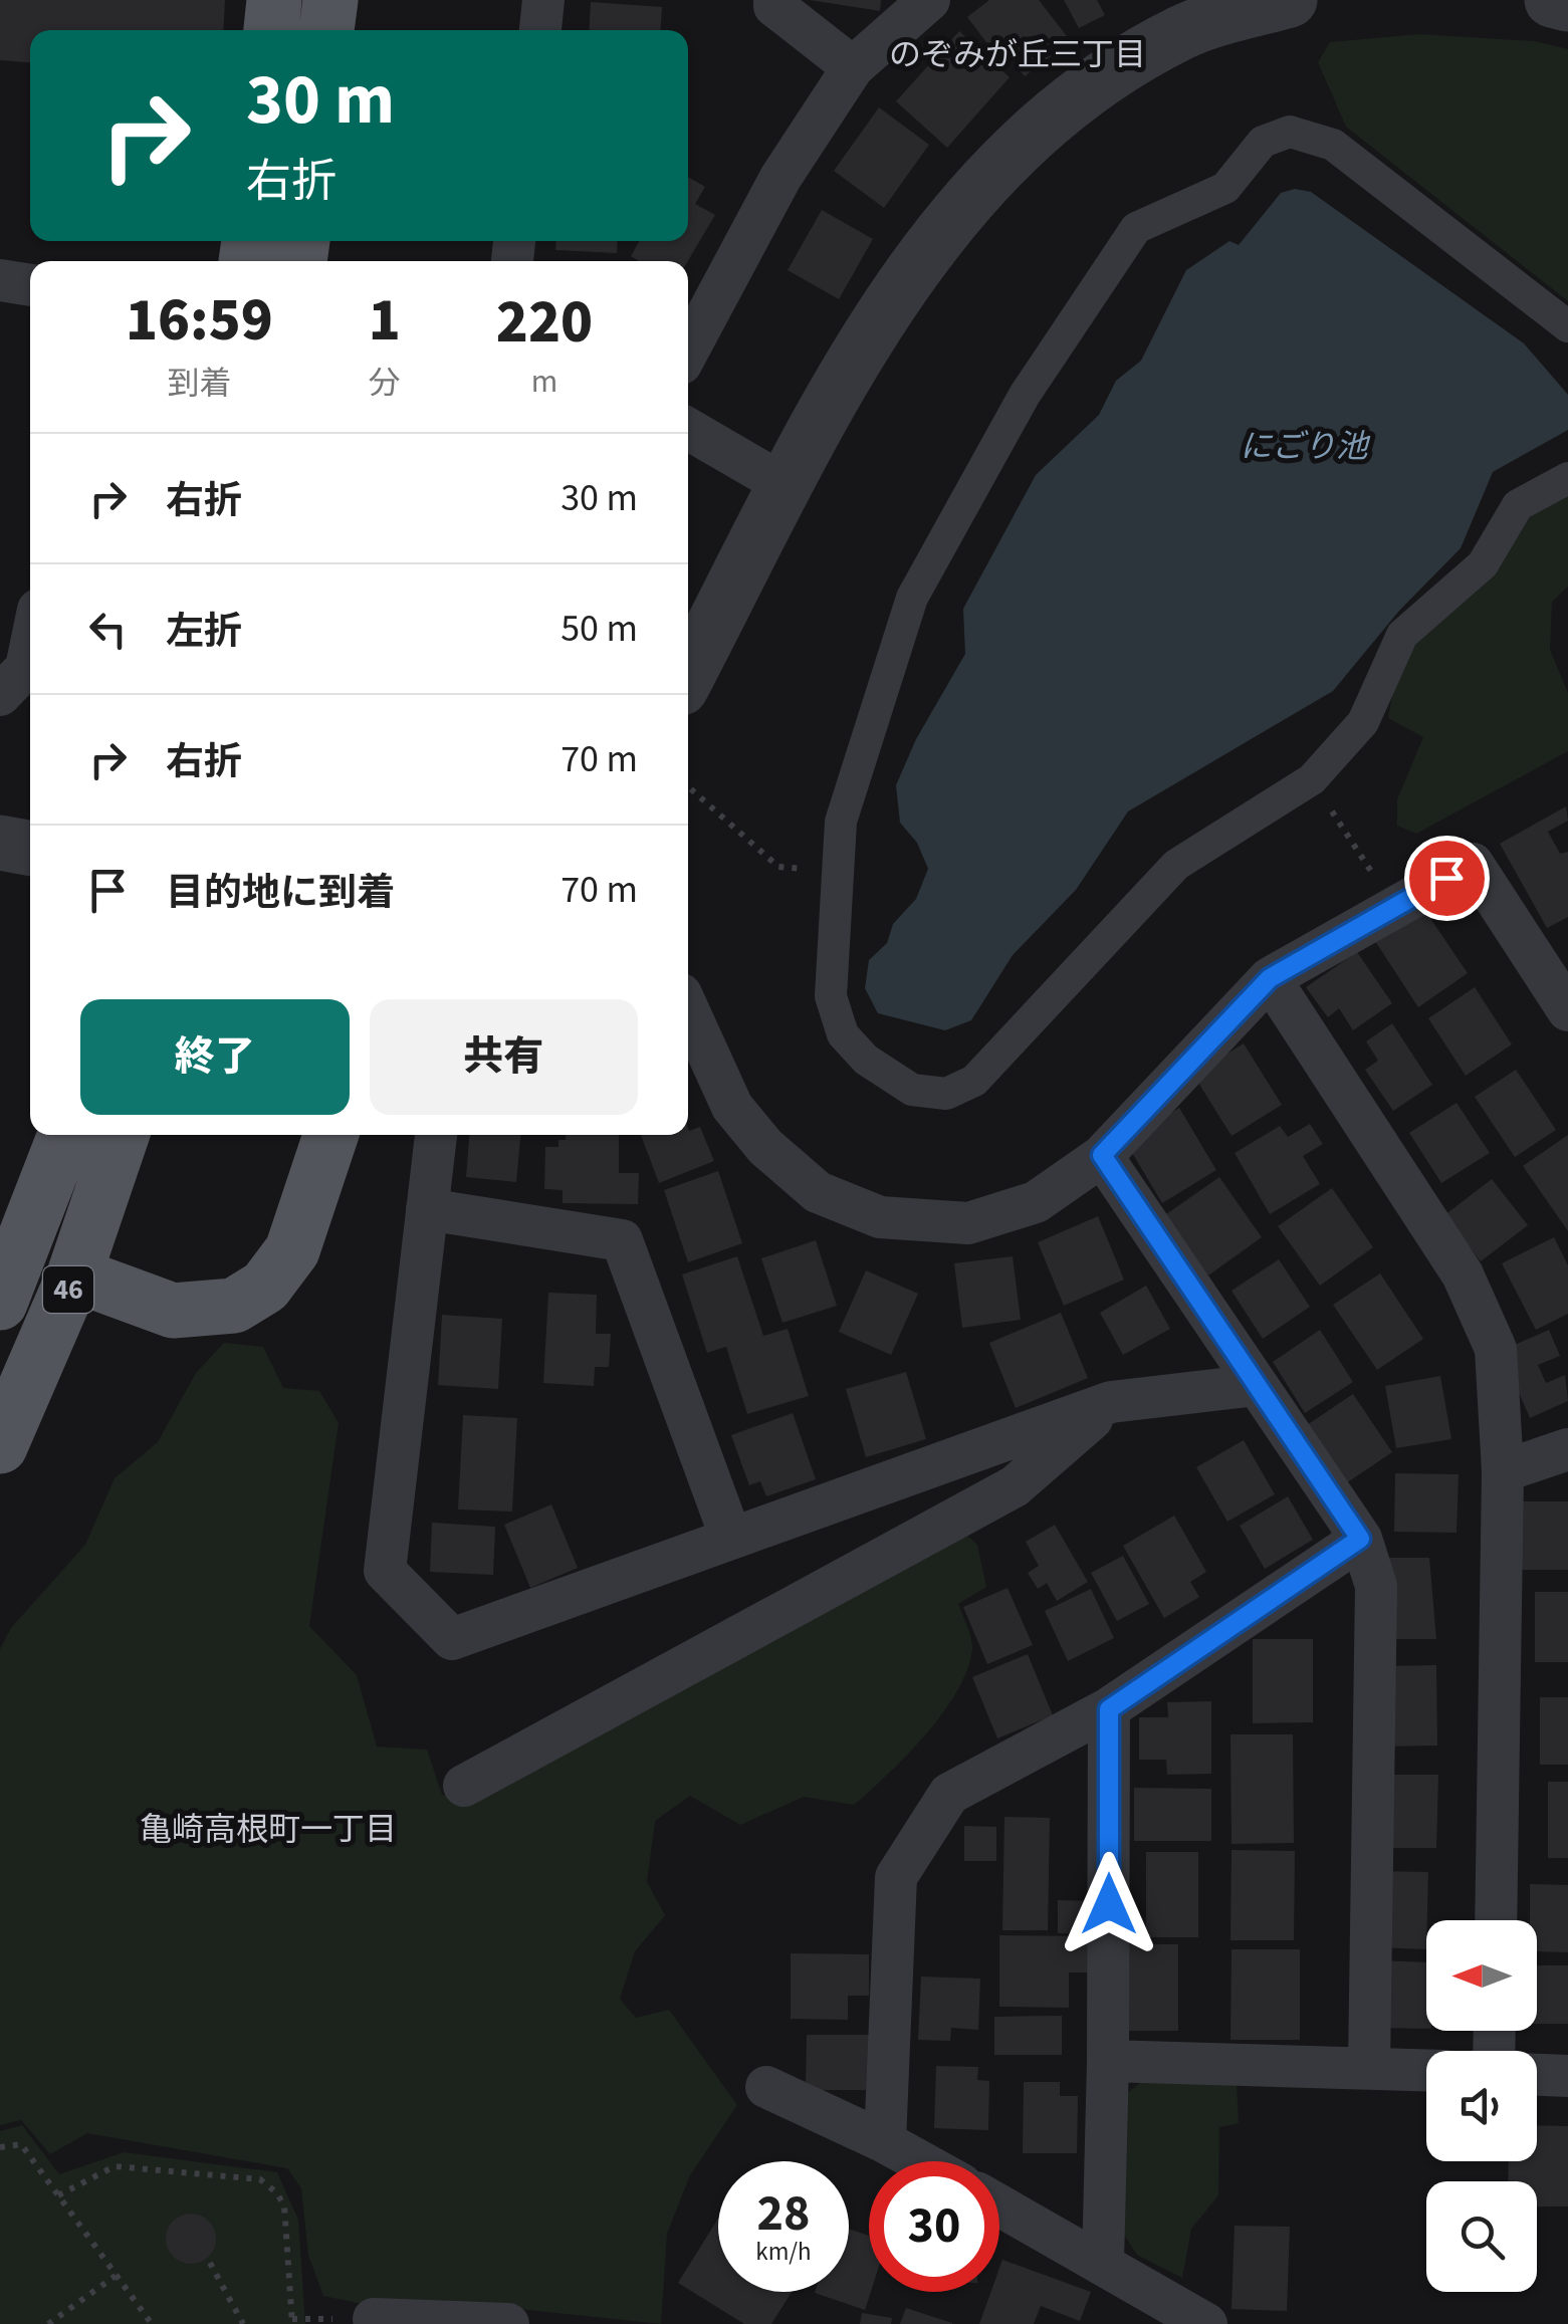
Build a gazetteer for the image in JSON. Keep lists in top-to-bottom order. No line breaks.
{"streets":{"main road":["46"]},"districts":["のぞみが丘三丁目","亀崎高根町一丁目"],"water":["にごり池"],"north":"left","page":{"turn":["30 m","右折"],"eta":["16:59","到着","1","分","220","m"],"list":[{"name":"右折","value":"30 m"},{"name":"左折","value":"50 m"},{"name":"右折","value":"70 m"},{"name":"目的地に到着","value":"70 m"}],"buttons":["終了","共有"],"speed":"28 km/h","limit":"30"}}
